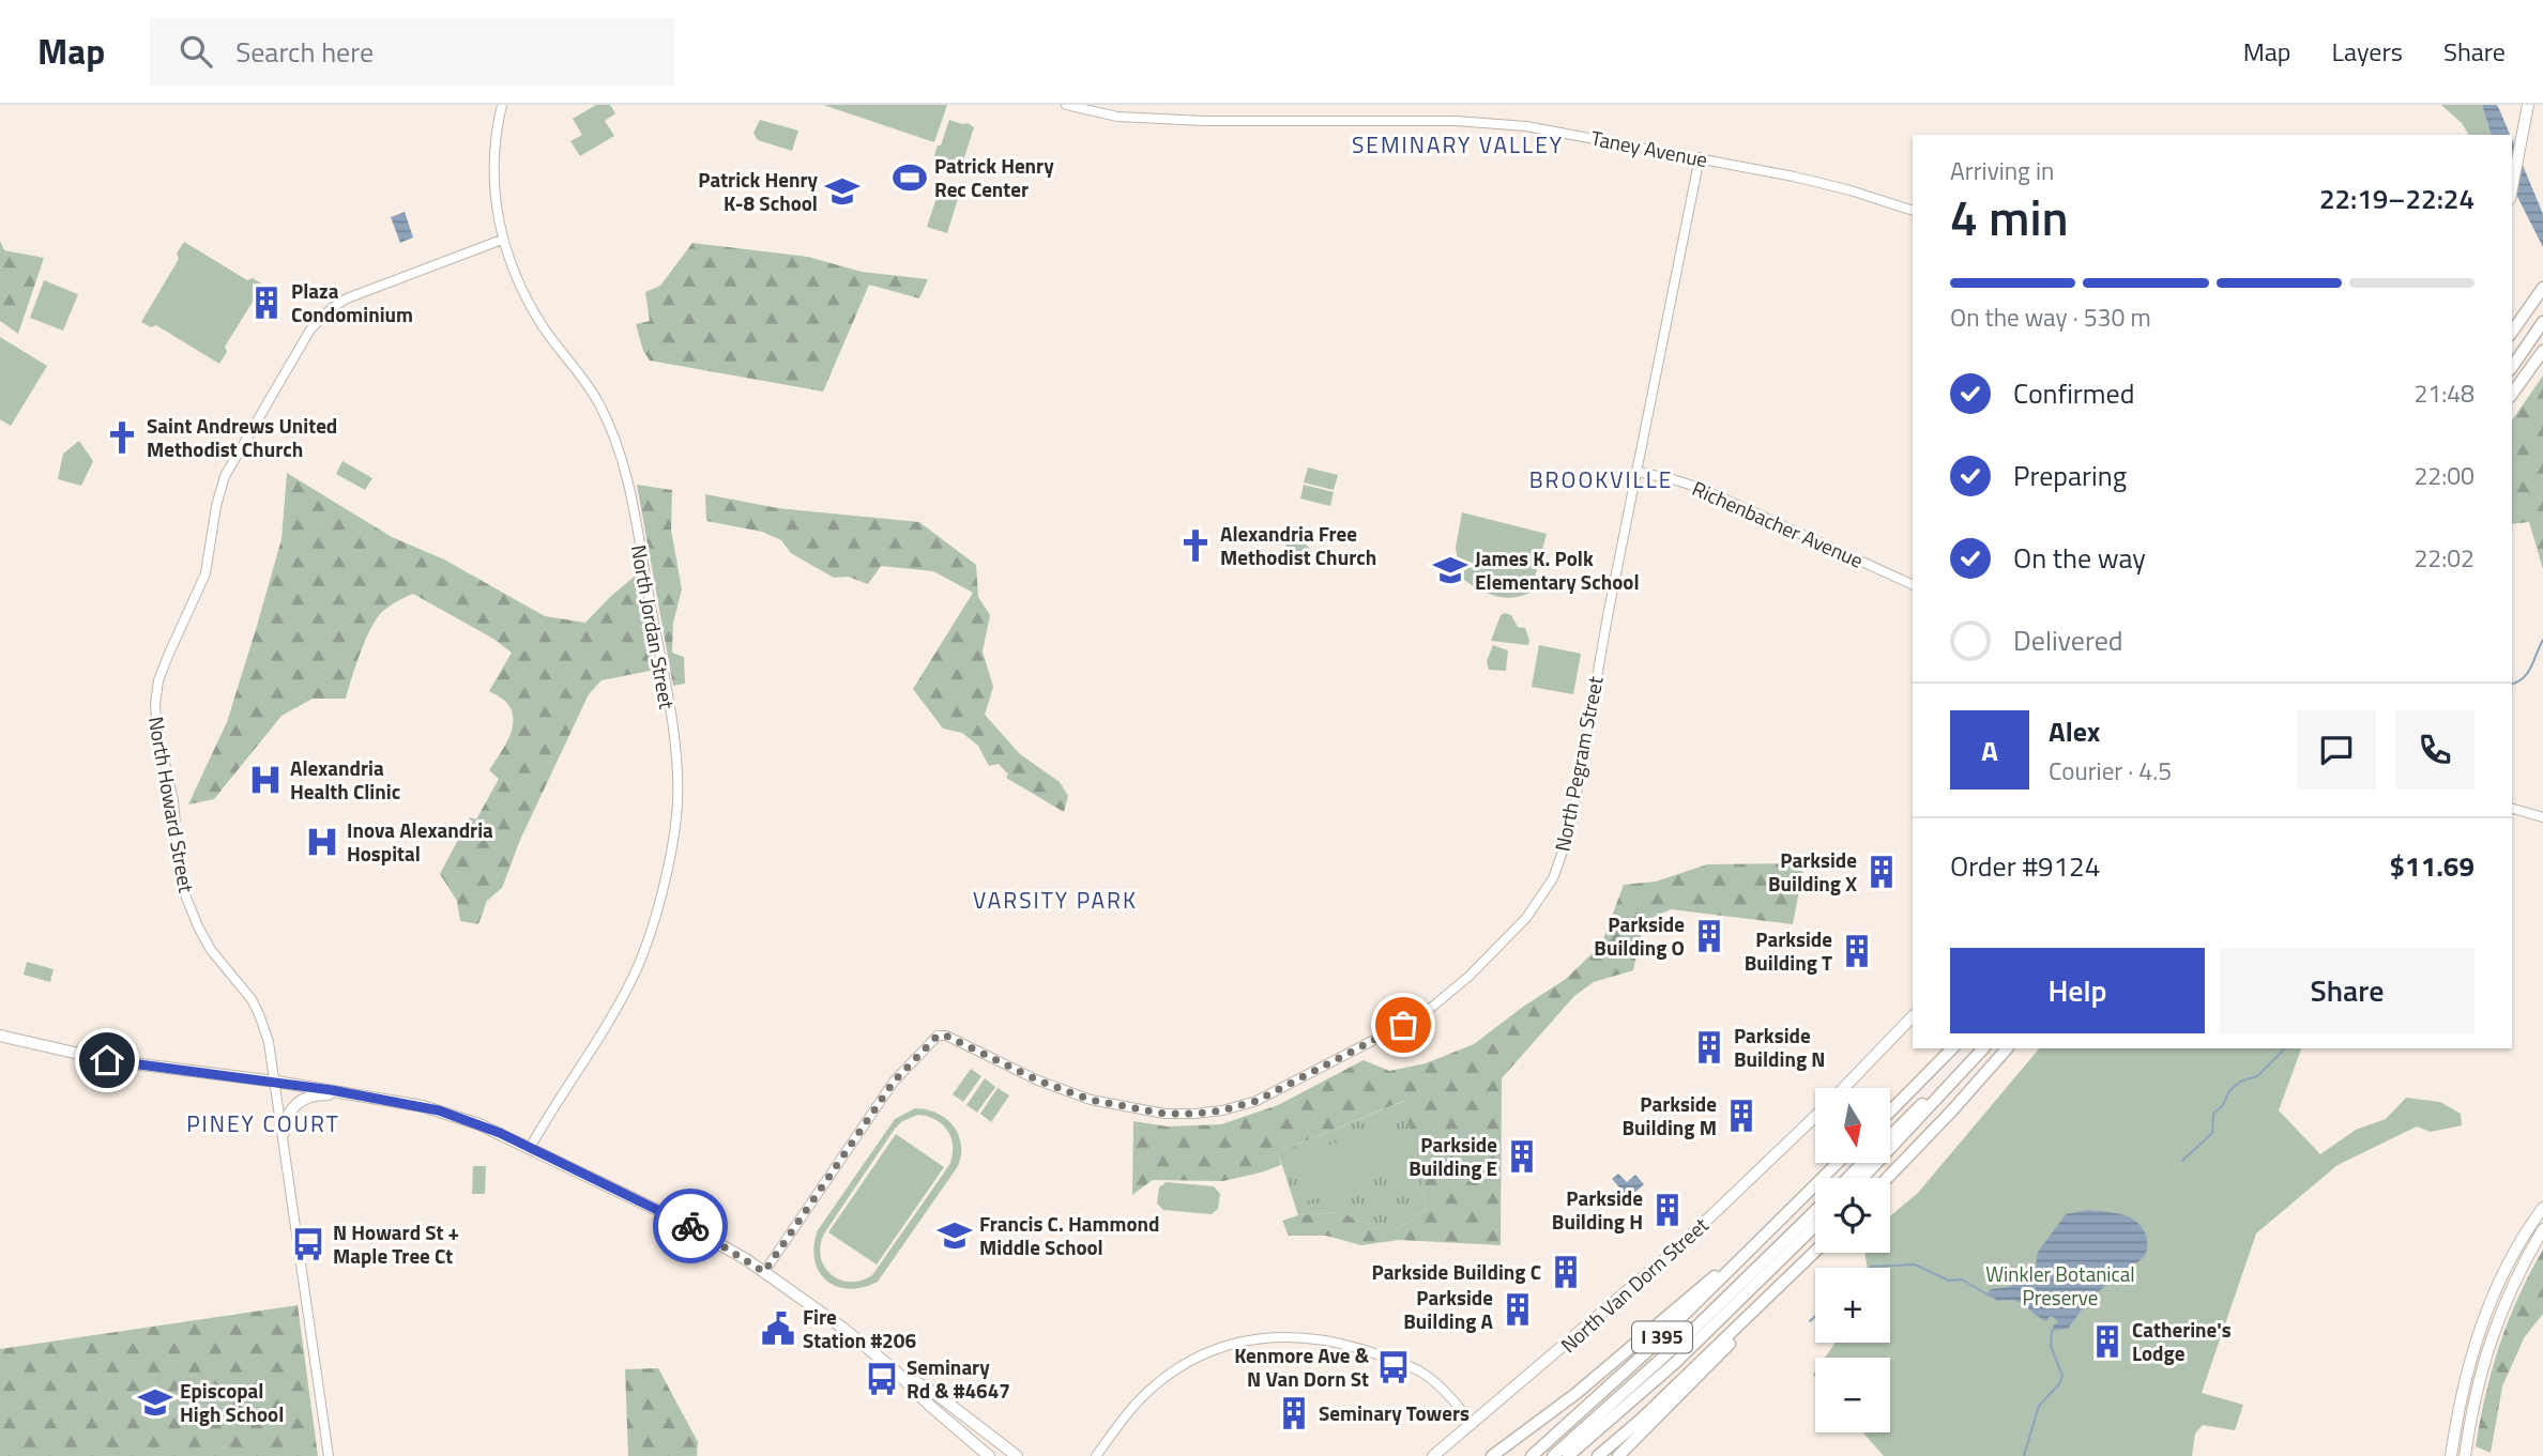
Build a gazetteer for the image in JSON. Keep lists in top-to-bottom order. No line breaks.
{"streets":{"highway":["I 395"],"main road":["North Van Dorn Street"],"street":["Taney Avenue","Richenbacher Avenue","North Jordan Street","North Pegram Street","North Howard Street"]},"crossings":[["Taney Avenue","North Pegram Street"],["Richenbacher Avenue","North Pegram Street"],["North Jordan Street","North Howard Street"]],"districts":["SEMINARY VALLEY","BROOKVILLE","VARSITY PARK","PINEY COURT"],"parks":["Winkler Botanical Preserve"],"places":{"sports":["Patrick Henry Rec Center"],"school or university":["Patrick Henry K-8 School","James K. Polk Elementary School","Francis C. Hammond Middle School","Episcopal High School"],"building":["Plaza Condominium","Parkside Building X","Parkside Building O","Parkside Building T","Parkside Building N","Parkside Building M","Parkside Building E","Parkside Building H","Parkside Building C","Parkside Building A","Catherine's Lodge","Seminary Towers"],"church":["Saint Andrews United Methodist Church","Alexandria Free Methodist Church"],"hospital":["Alexandria Health Clinic","Inova Alexandria Hospital"],"bus stop":["N Howard St + Maple Tree Ct","Kenmore Ave & N Van Dorn St","Seminary Rd & #4647"],"public building":["Fire Station #206"]},"north":"bottom","page":{"header":"Map","search":"Search here","nav":["Map","Layers","Share"],"heading":["4 min","Arriving in","22:19–22:24"],"panel":["Alex","Courier · 4.5","Order #9124","$11.69"],"bar":"On the way · 530 m","list":[["Confirmed","21:48"],["Preparing","22:00"],["On the way","22:02"],"Delivered"],"round":"A","buttons":["Help","Share"],"map_buttons":["+","−"]}}
